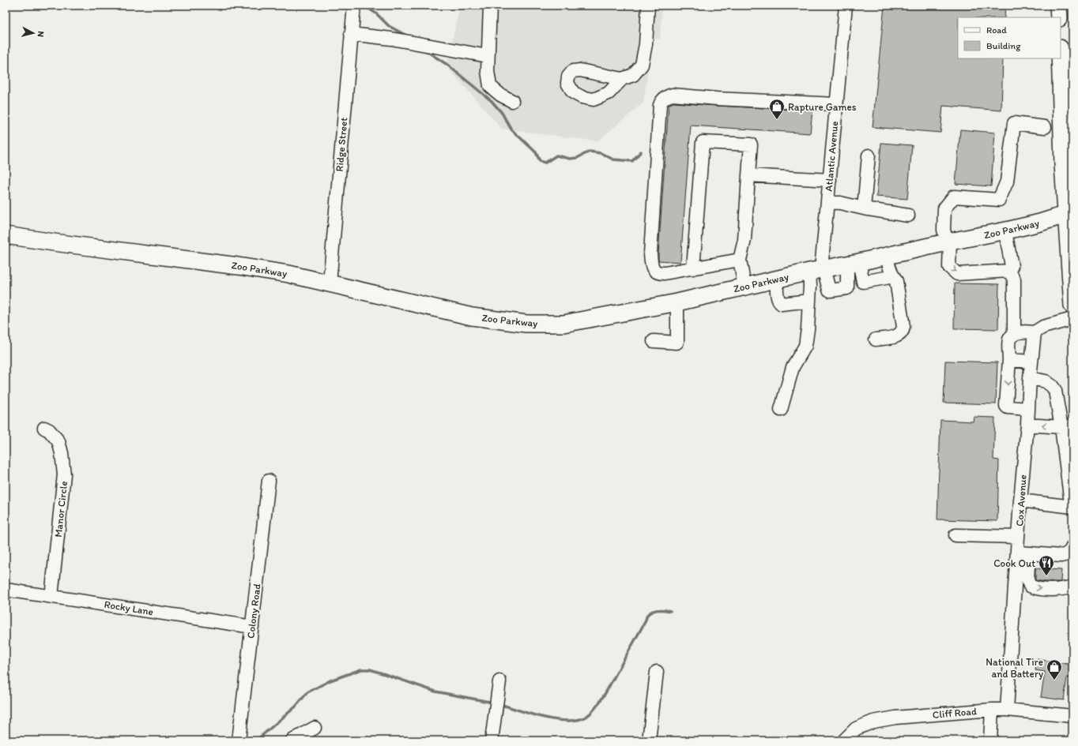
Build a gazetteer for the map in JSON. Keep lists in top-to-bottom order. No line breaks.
{"streets":{"main road":["Zoo Parkway"],"street":["Ridge Street","Atlantic Avenue","Cox Avenue","Manor Circle","Rocky Lane","Colony Road","Cliff Road"]},"crossings":[["Ridge Street","Zoo Parkway"],["Atlantic Avenue","Zoo Parkway"],["Cox Avenue","Cliff Road"],["Manor Circle","Rocky Lane"],["Rocky Lane","Colony Road"]],"places":{"shop":["Rapture Games","National Tire and Battery"],"restaurant":["Cook Out"]},"legend":["Road","Building"],"north":"right"}
